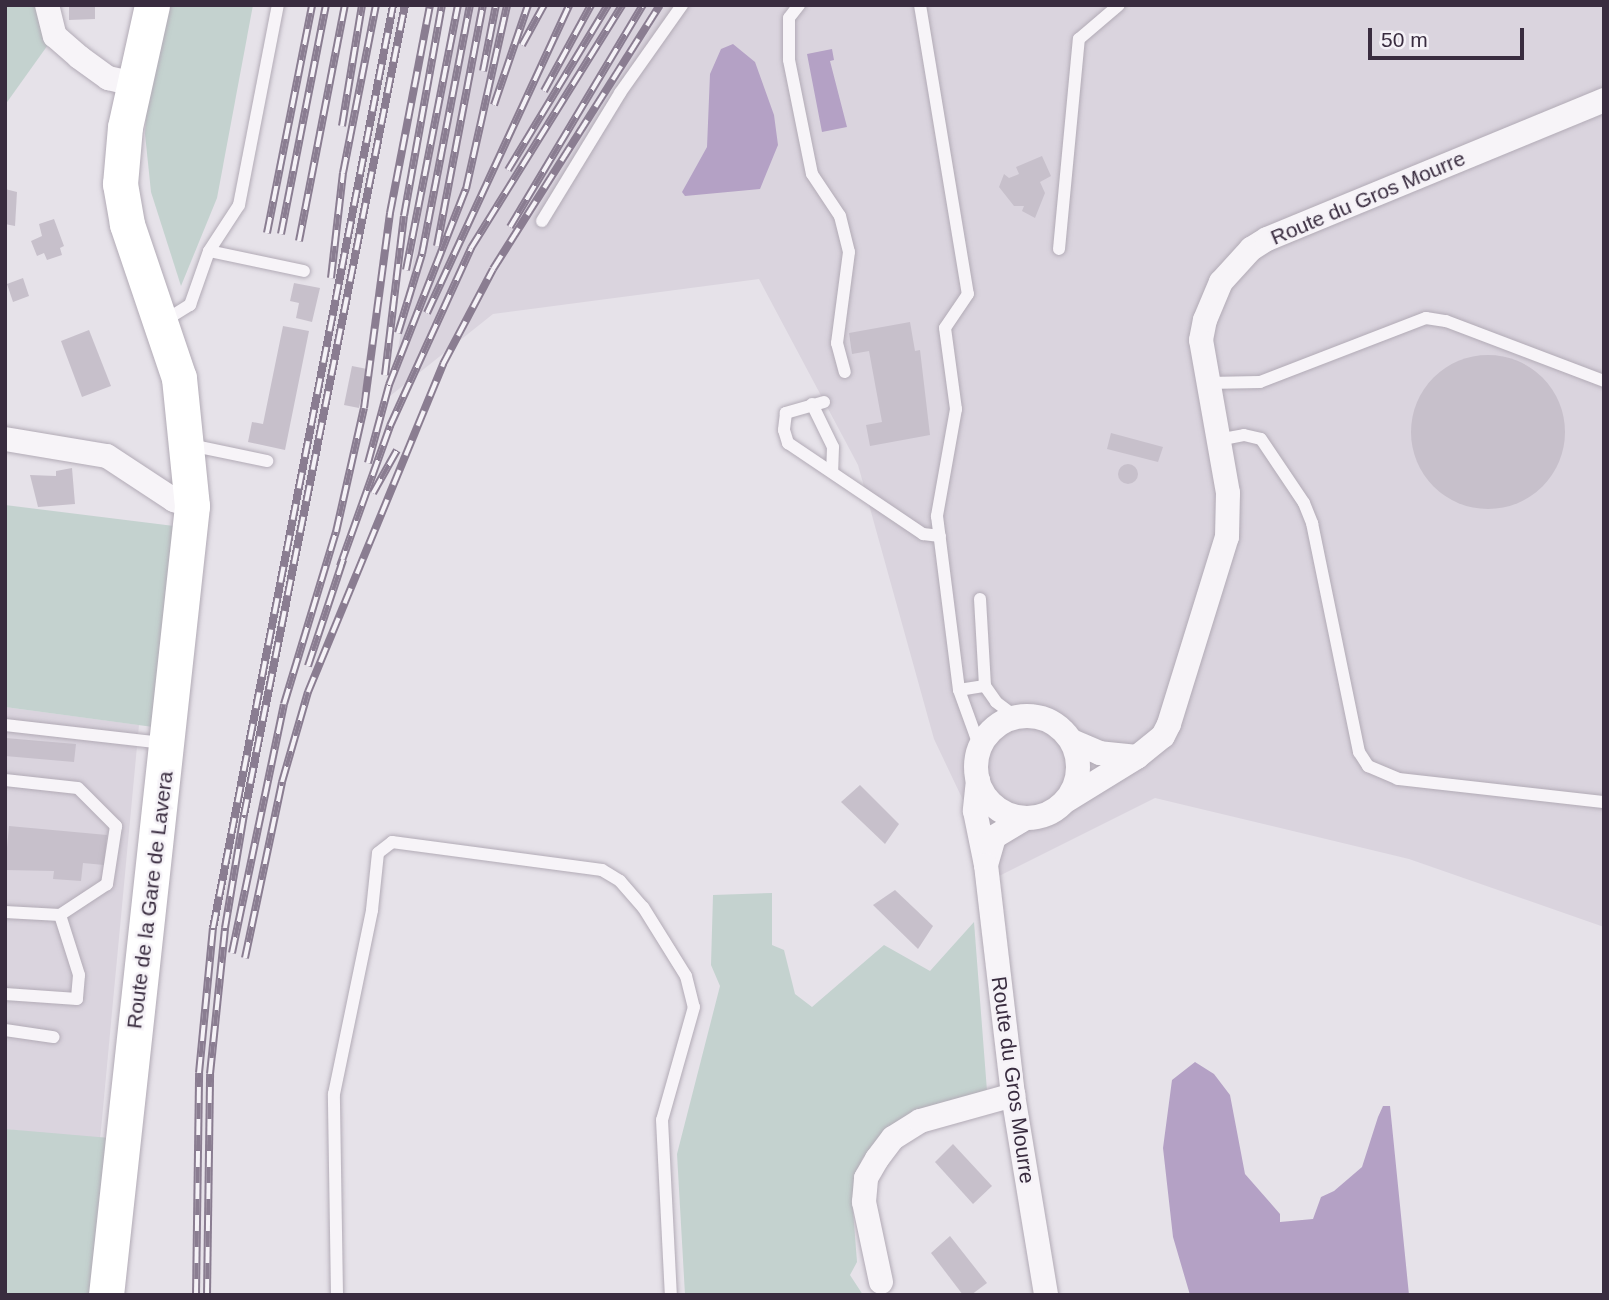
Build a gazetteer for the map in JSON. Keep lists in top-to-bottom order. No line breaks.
{"streets":{"street":["Route du Gros Mourre","Route de la Gare de Lavera"]},"scale_bar":"50 m"}
